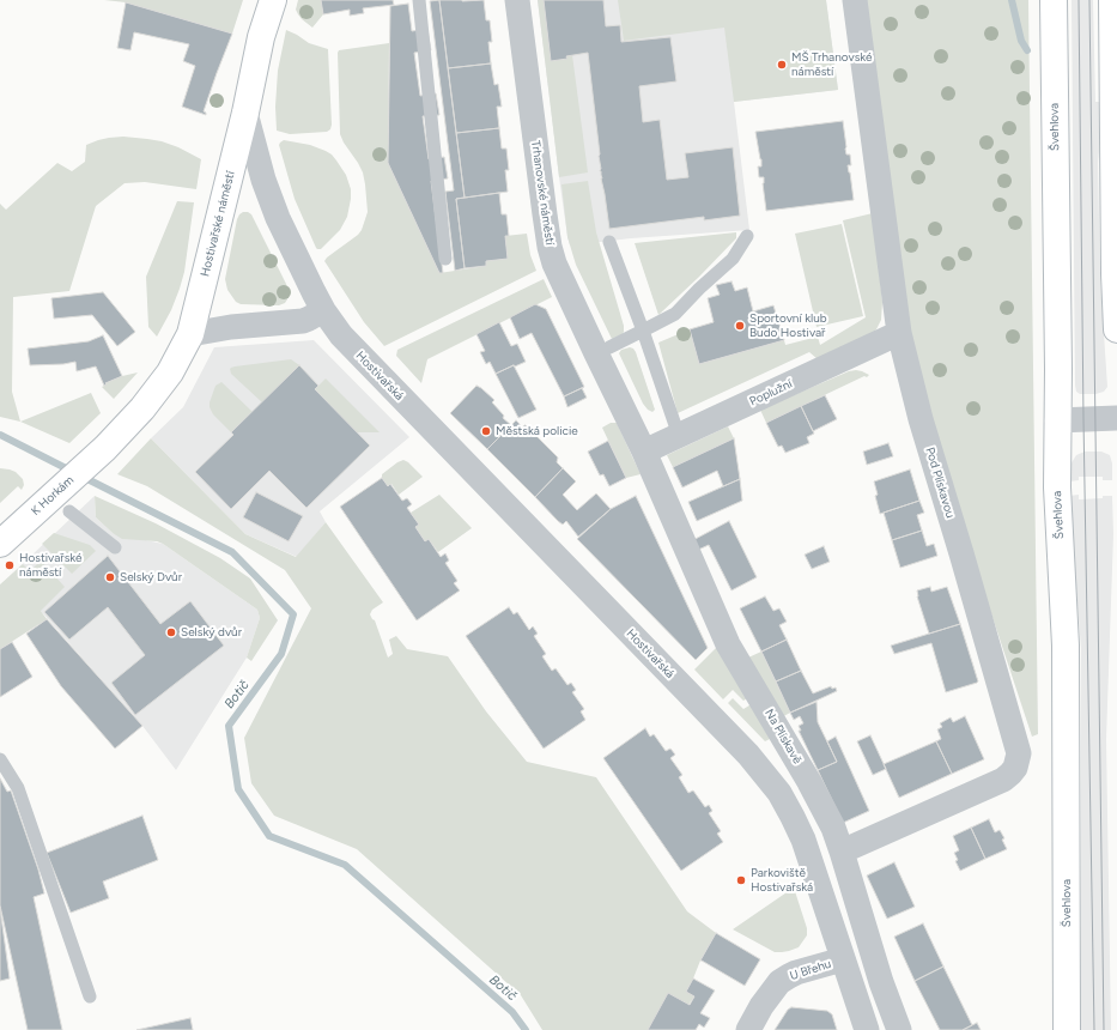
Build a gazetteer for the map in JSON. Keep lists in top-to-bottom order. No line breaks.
{"streets":{"main road":["Švehlova","Hostivařské náměstí","K Horkám"],"street":["Trhanovské náměstí","Hostivařská","Poplužní","Pod Plískavou","Na Plískavě","U Břehu"]},"crossings":[["Trhanovské náměstí","Poplužní"],["Trhanovské náměstí","Na Plískavě"],["Hostivařské náměstí","Hostivařská"],["Hostivařské náměstí","K Horkám"],["Hostivařská","U Břehu"],["Poplužní","Pod Plískavou"],["Poplužní","Na Plískavě"],["Pod Plískavou","Na Plískavě"]],"water":["Botič"],"places":["MŠ Trhanovské náměstí","Sportovní klub Budo Hostivař","Městská policie","Hostivařské náměstí","Selský Dvůr","Selský dvůr","Parkoviště Hostivařská"]}
